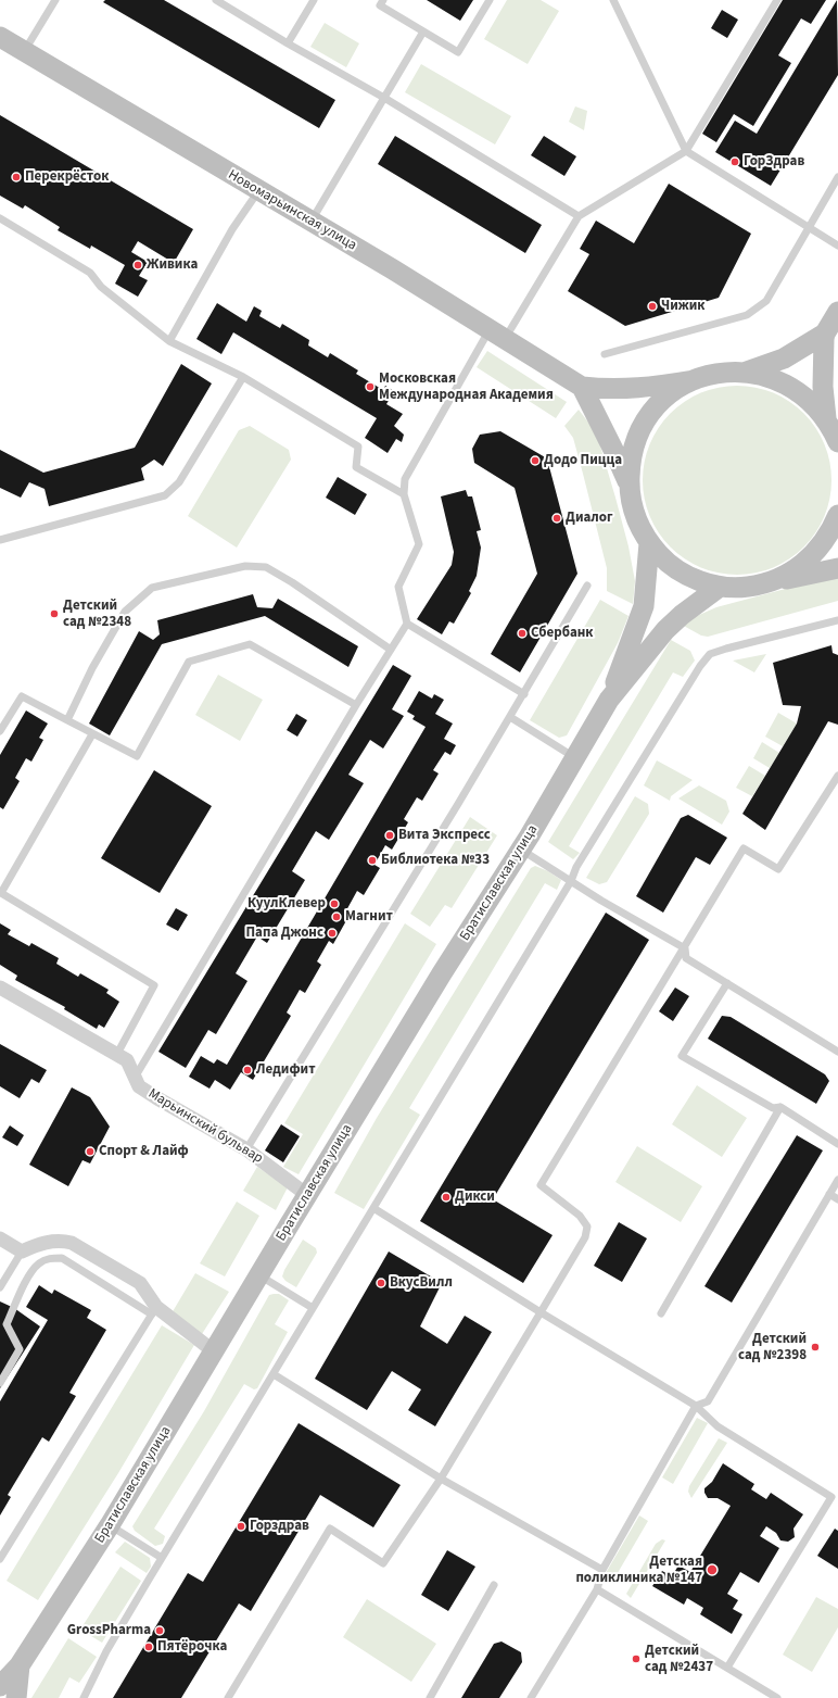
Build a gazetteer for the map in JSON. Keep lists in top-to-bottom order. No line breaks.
{"streets":{"main road":["Новомарьинская улица","Братиславская улица"],"street":["Марьинский бульвар"]},"crossings":[["Братиславская улица","Марьинский бульвар"]],"places":["ГорЗдрав","Перекрёсток","Живика","Чижик","Московская Международная Академия","Додо Пицца","Диалог","Детский сад №2348","Сбербанк","Вита Экспресс","Библиотека №33","КуулКлевер","Магнит","Папа Джонс","Ледифит","Спорт & Лайф","Дикси","ВкусВилл","Детский сад №2398","Горздрав","Детская поликлиника №147","GrossPharma","Пятёрочка","Детский сад №2437"]}
